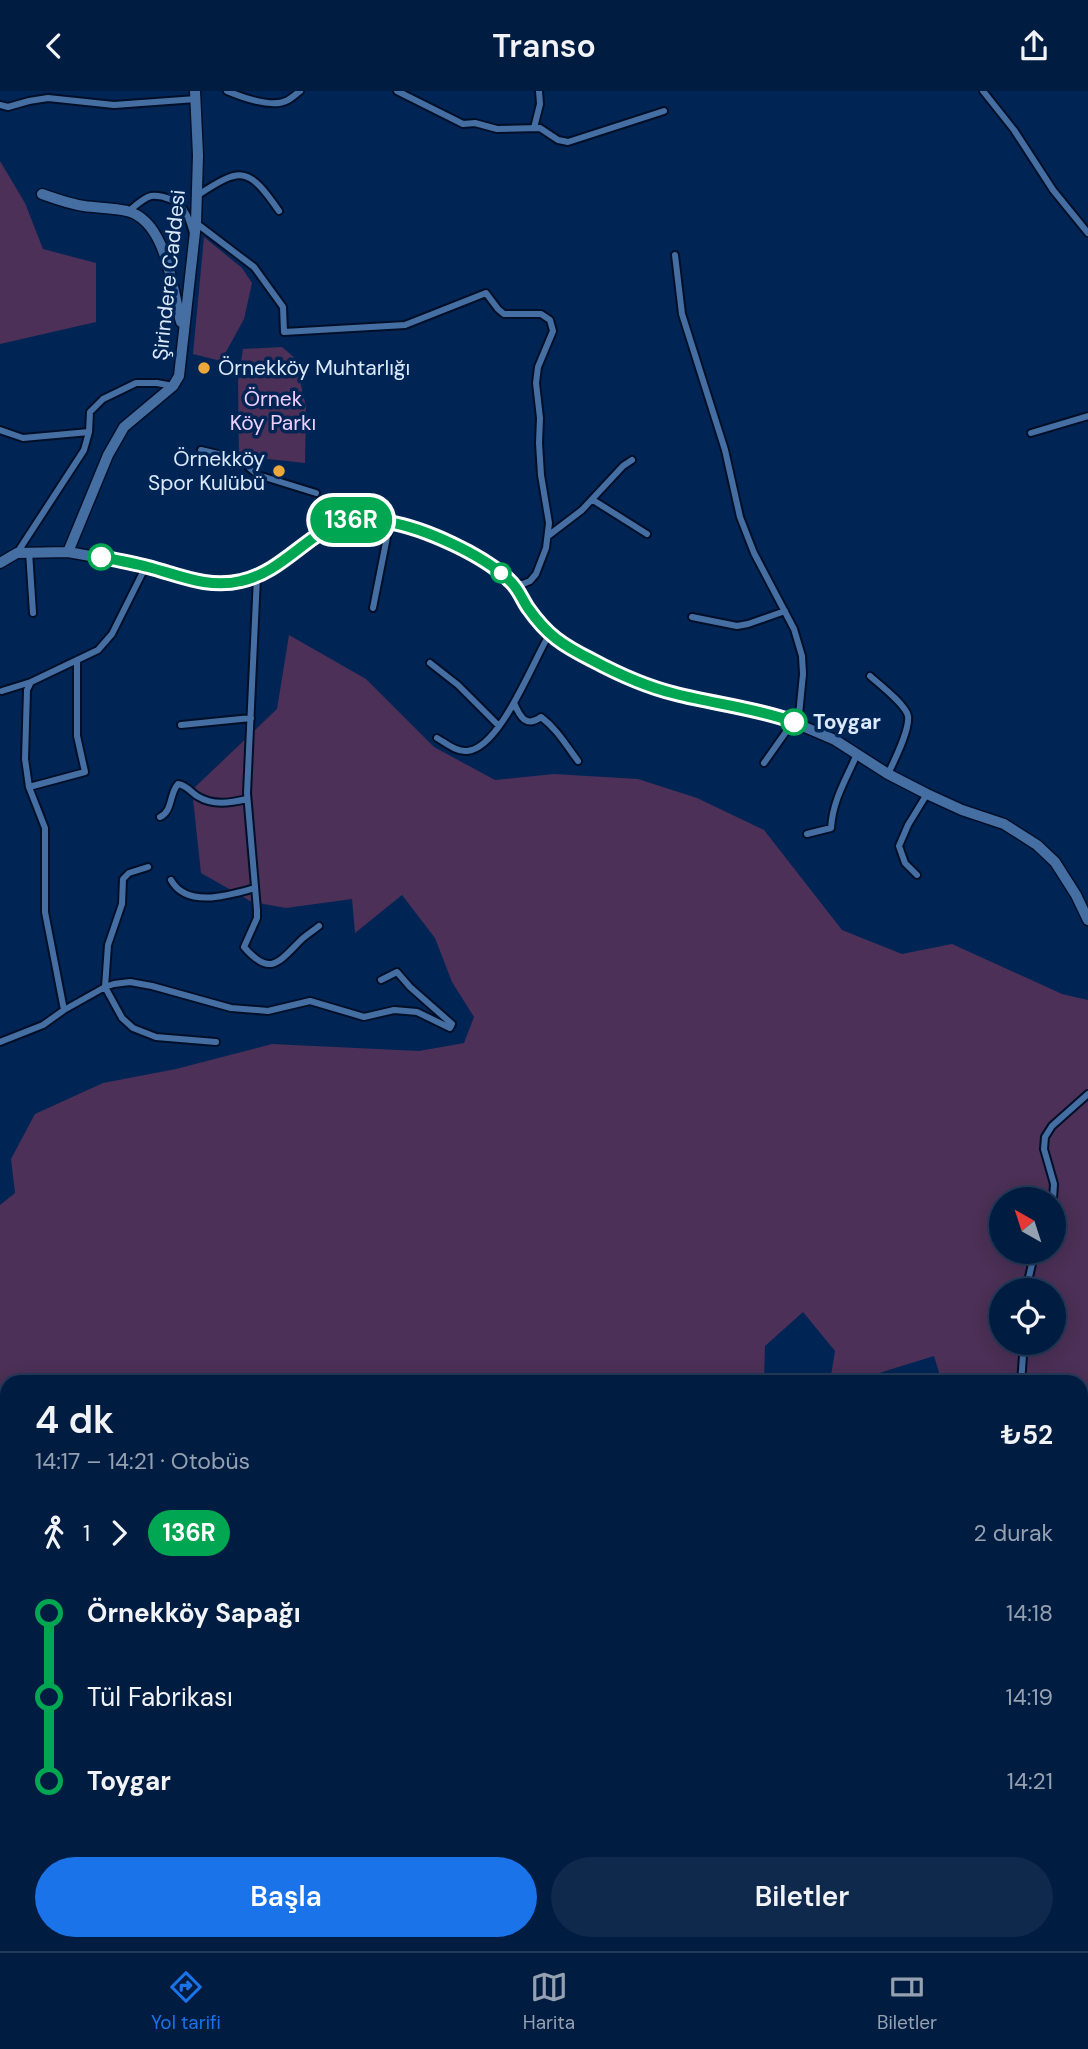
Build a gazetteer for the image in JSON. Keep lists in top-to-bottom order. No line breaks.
{"streets":{"main road":["Şirindere Caddesi"]},"parks":["Örnek Köy Parkı"],"places":["Örnekköy Muhtarlığı","Örnekköy Spor Kulübü","Toygar"],"lines":["bus line 136R"],"north":"top left","page":{"header":"Transo","on_map":"136R","heading":["4 dk","14:17 – 14:21 · Otobüs","₺52"],"legs":["1","136R","2 durak"],"list":[{"name":"Örnekköy Sapağı","value":"14:18"},{"name":"Tül Fabrikası","value":"14:19"},{"name":"Toygar","value":"14:21"}],"buttons":["Başla","Biletler"],"tabs":["Yol tarifi","Harita","Biletler"]}}
